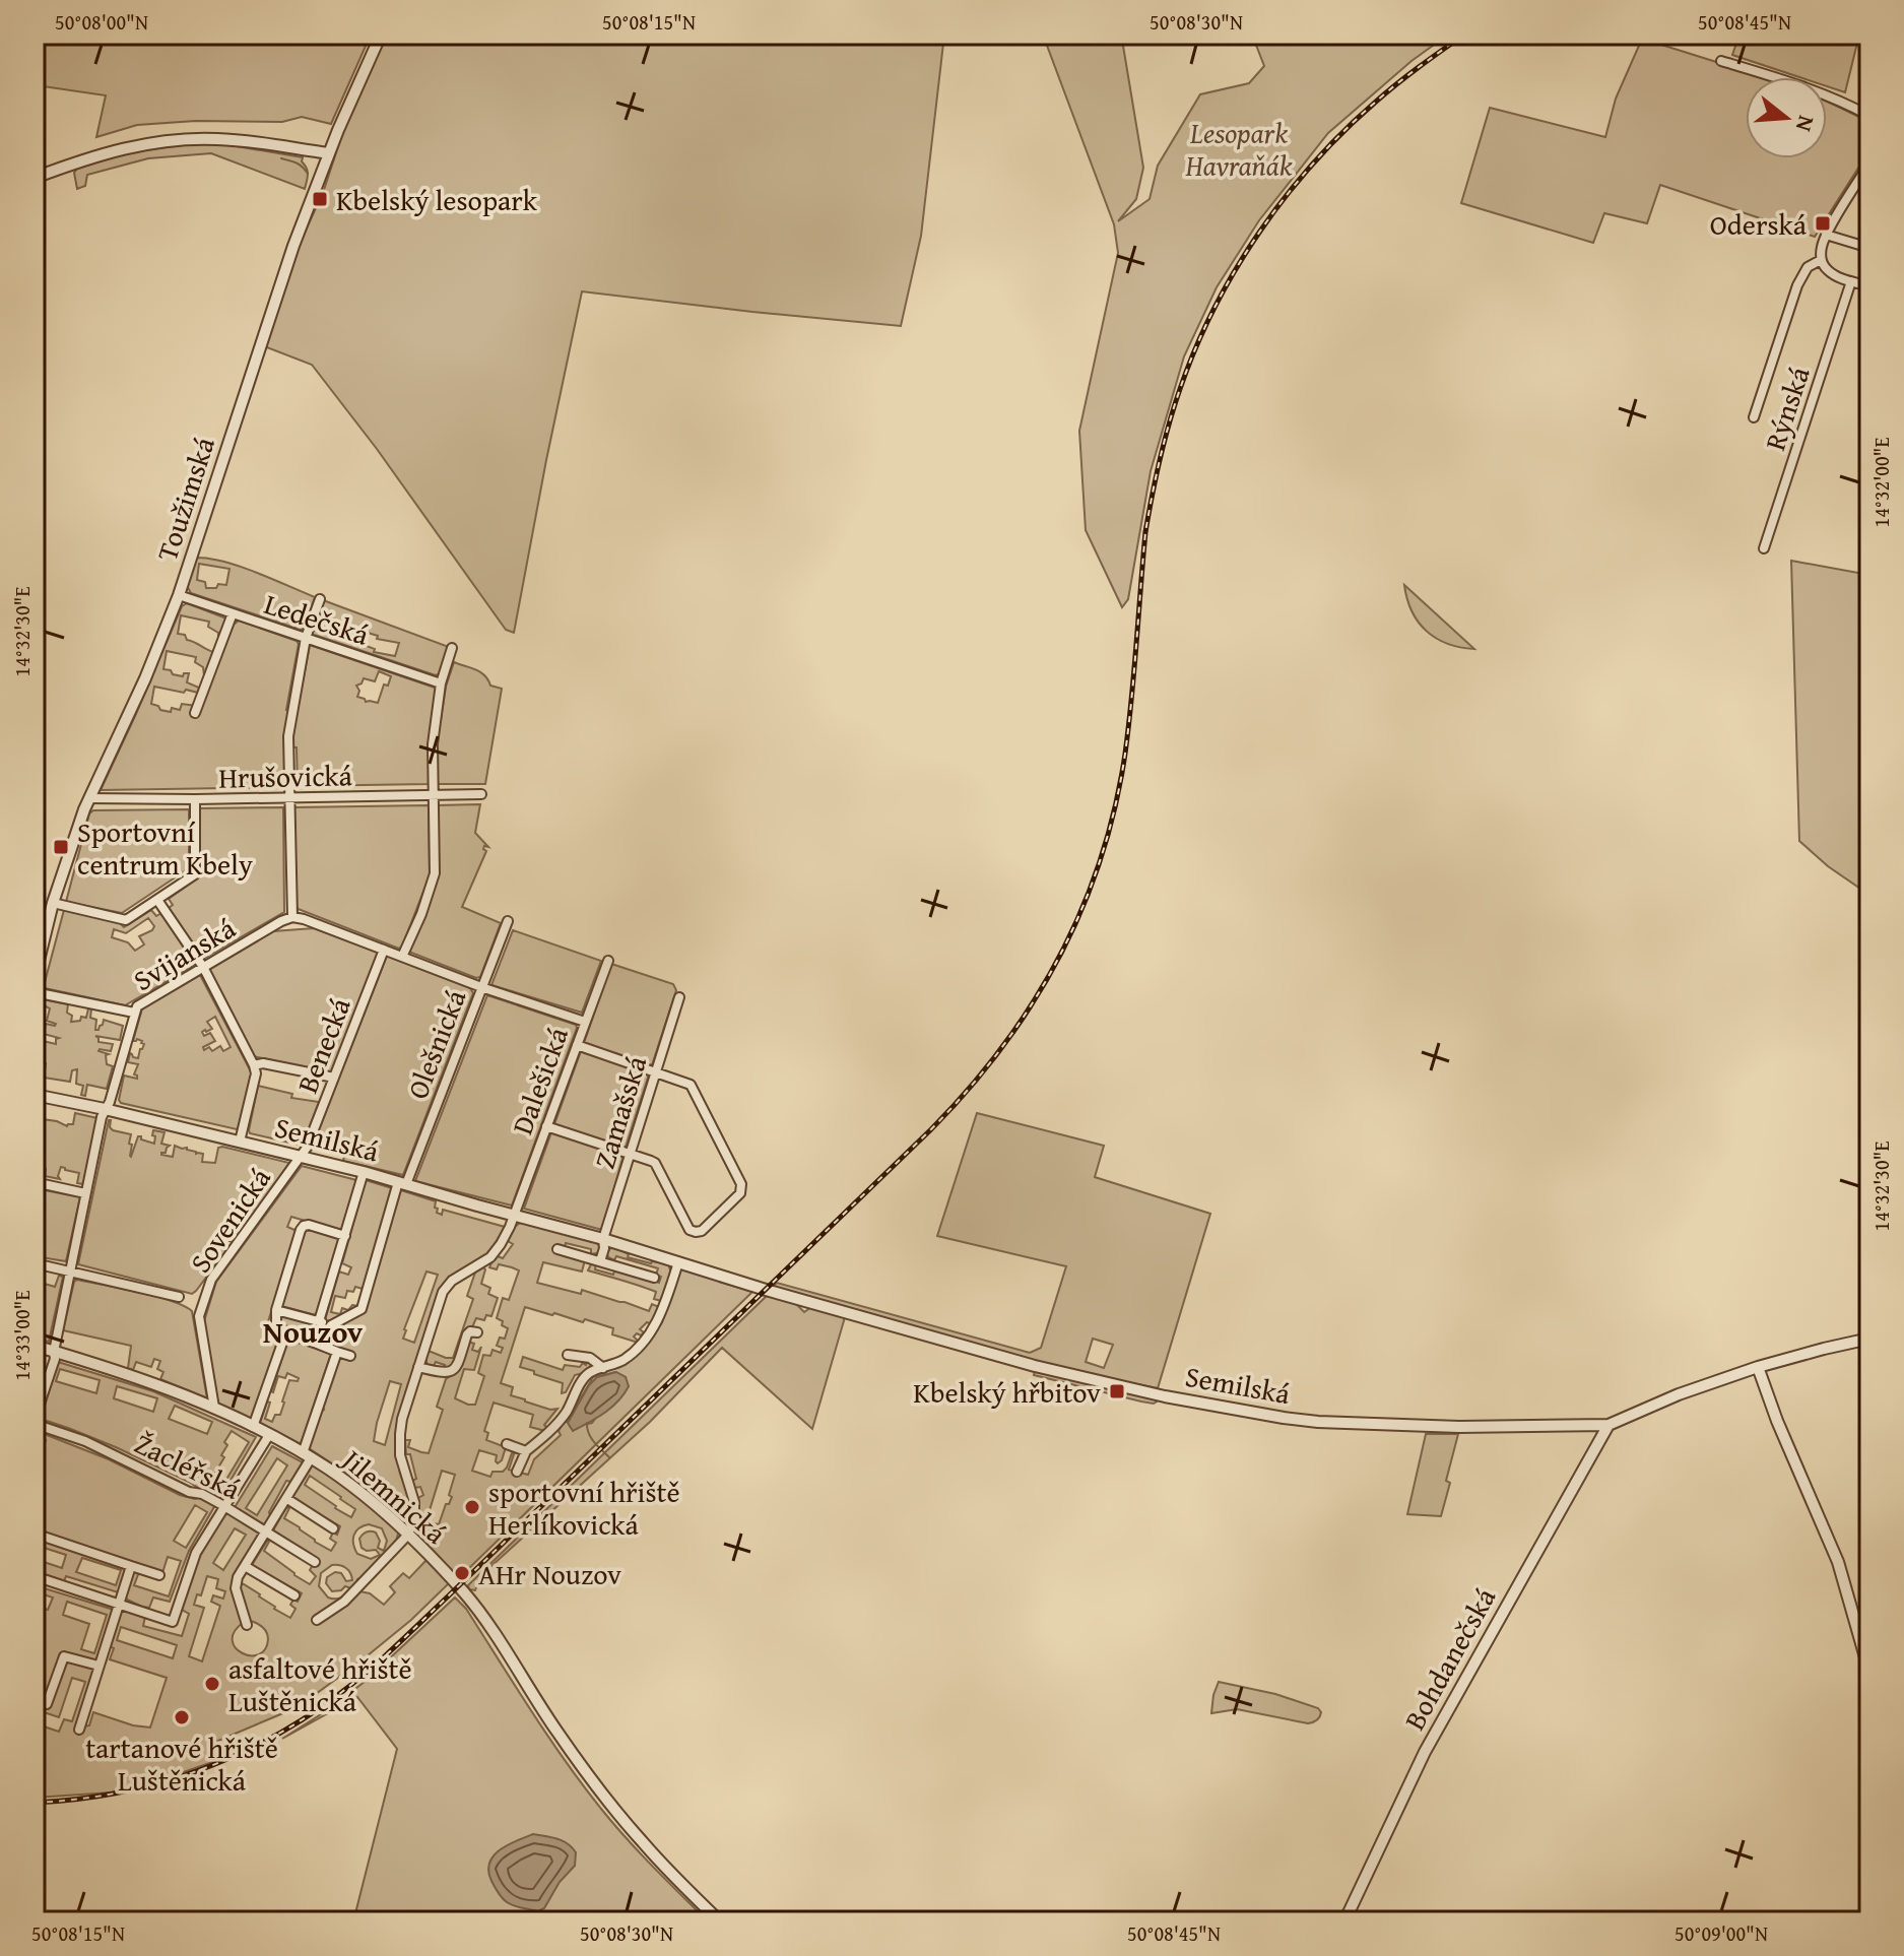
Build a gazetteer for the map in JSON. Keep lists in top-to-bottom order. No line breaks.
{"streets":{"street":["Rýnská","Toužimská","Ledečská","Hrušovická","Svijanská","Olešnická","Benecká","Dalešická","Zamašská","Semilská","Sovenická","Žacléřská","Jilemnická","Bohdanečská"]},"crossings":[["Toužimská","Ledečská"],["Toužimská","Hrušovická"],["Svijanská","Semilská"],["Svijanská","Žacléřská"],["Svijanská","Jilemnická"],["Olešnická","Semilská"],["Benecká","Semilská"],["Benecká","Sovenická"],["Dalešická","Semilská"],["Dalešická","Jilemnická"],["Zamašská","Semilská"],["Semilská","Sovenická"],["Semilská","Bohdanečská"],["Sovenická","Jilemnická"]],"districts":["Nouzov"],"parks":["Lesopark Havraňák"],"places":{"transit":["Kbelský lesopark","Oderská","Sportovní centrum Kbely","Kbelský hřbitov"],"other":["sportovní hřiště Herlíkovická","AHr Nouzov","asfaltové hřiště Luštěnická","tartanové hřiště Luštěnická"]},"north":"right","coordinates":["50°08'00\"N","50°08'15\"N","50°08'30\"N","50°08'45\"N","14°32'00\"E","14°32'30\"E","14°33'00\"E","50°09'00\"N"]}
